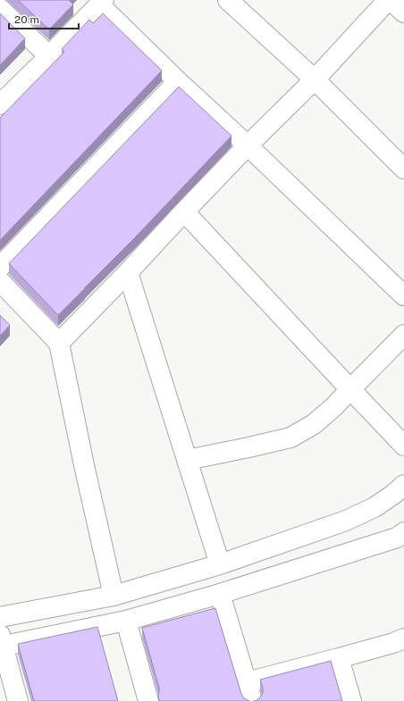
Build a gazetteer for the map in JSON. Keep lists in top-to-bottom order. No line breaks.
{"scale_bar":"20 m"}
